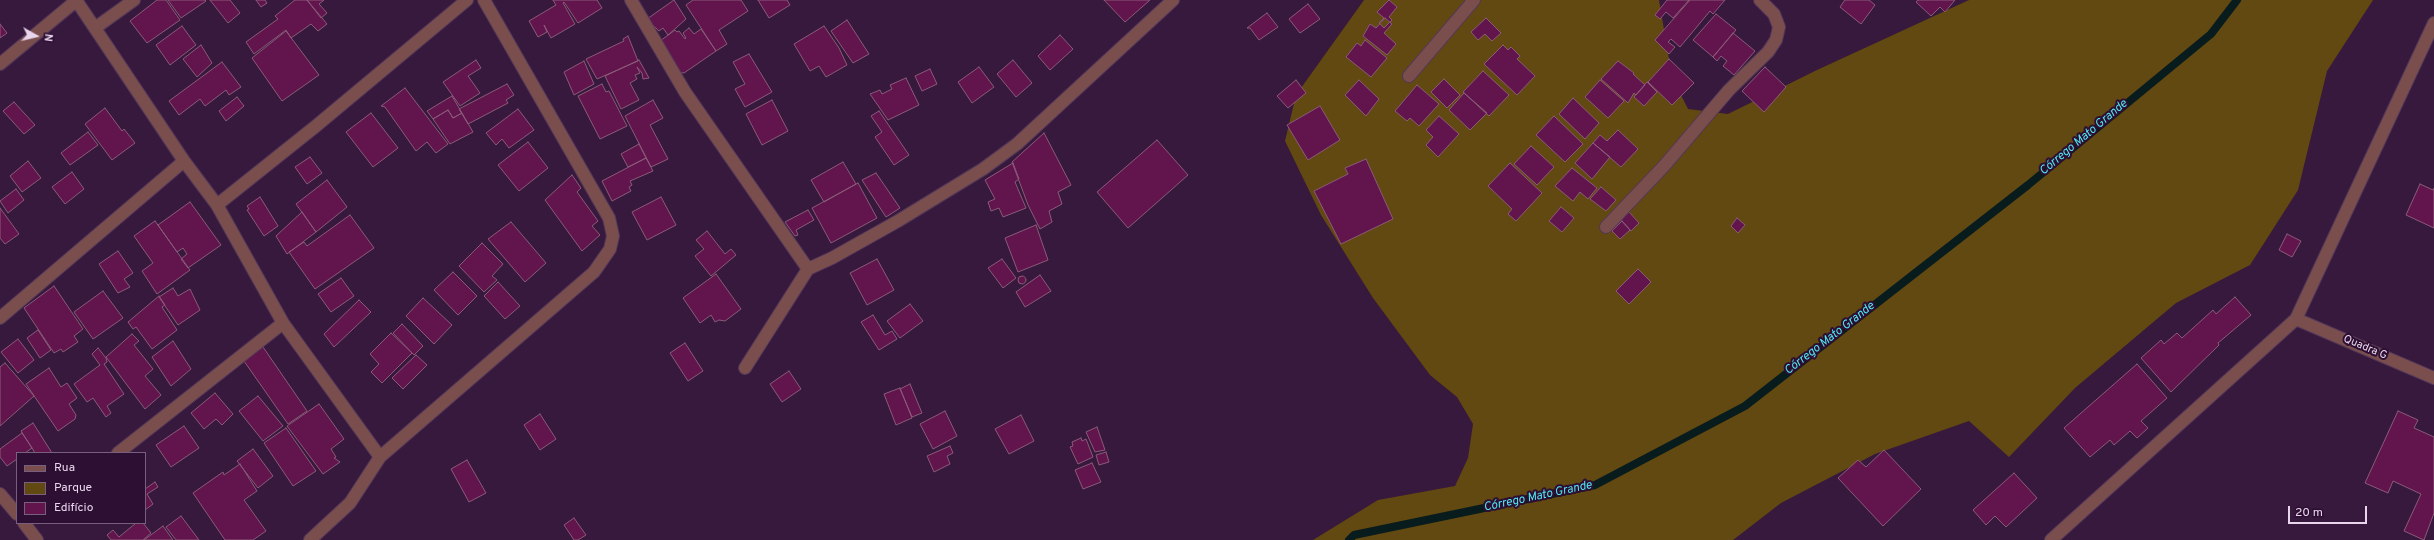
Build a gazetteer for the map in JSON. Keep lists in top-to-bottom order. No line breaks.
{"streets":{"street":["Quadra G"]},"water":["Córrego Mato Grande"],"legend":["Rua","Parque","Edifício"],"scale_bar":"20 m","north":"right"}
